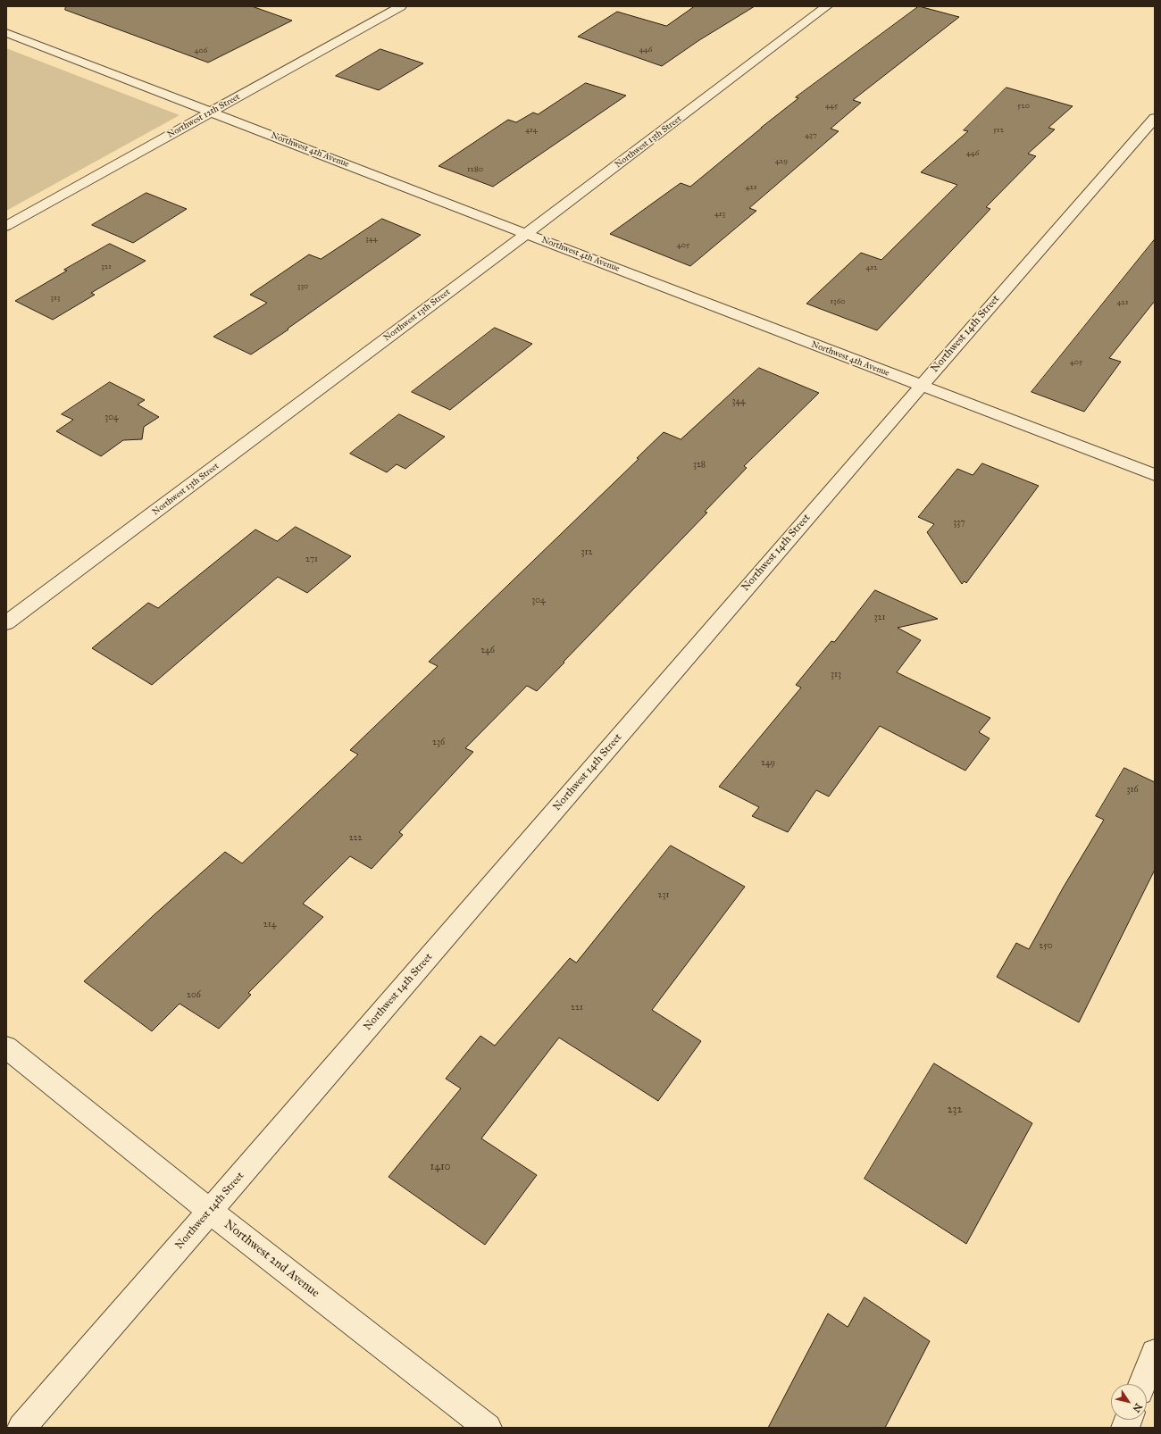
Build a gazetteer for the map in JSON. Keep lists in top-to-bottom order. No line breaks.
{"streets":{"street":["Northwest 12th Street","Northwest 13th Street","Northwest 4th Avenue","Northwest 14th Street","Northwest 2nd Avenue"]},"crossings":[["Northwest 12th Street","Northwest 4th Avenue"],["Northwest 13th Street","Northwest 4th Avenue"],["Northwest 4th Avenue","Northwest 14th Street"],["Northwest 14th Street","Northwest 2nd Avenue"]],"house_numbers":["446","406","445","520","414","512","437","446","429","1280","421","413","344","405","321","412","330","313","1360","421","405","344","304","328","337","312","271","304","321","246","313","236","249","316","222","231","214","250","206","221","232","1410"],"north":"bottom right"}
